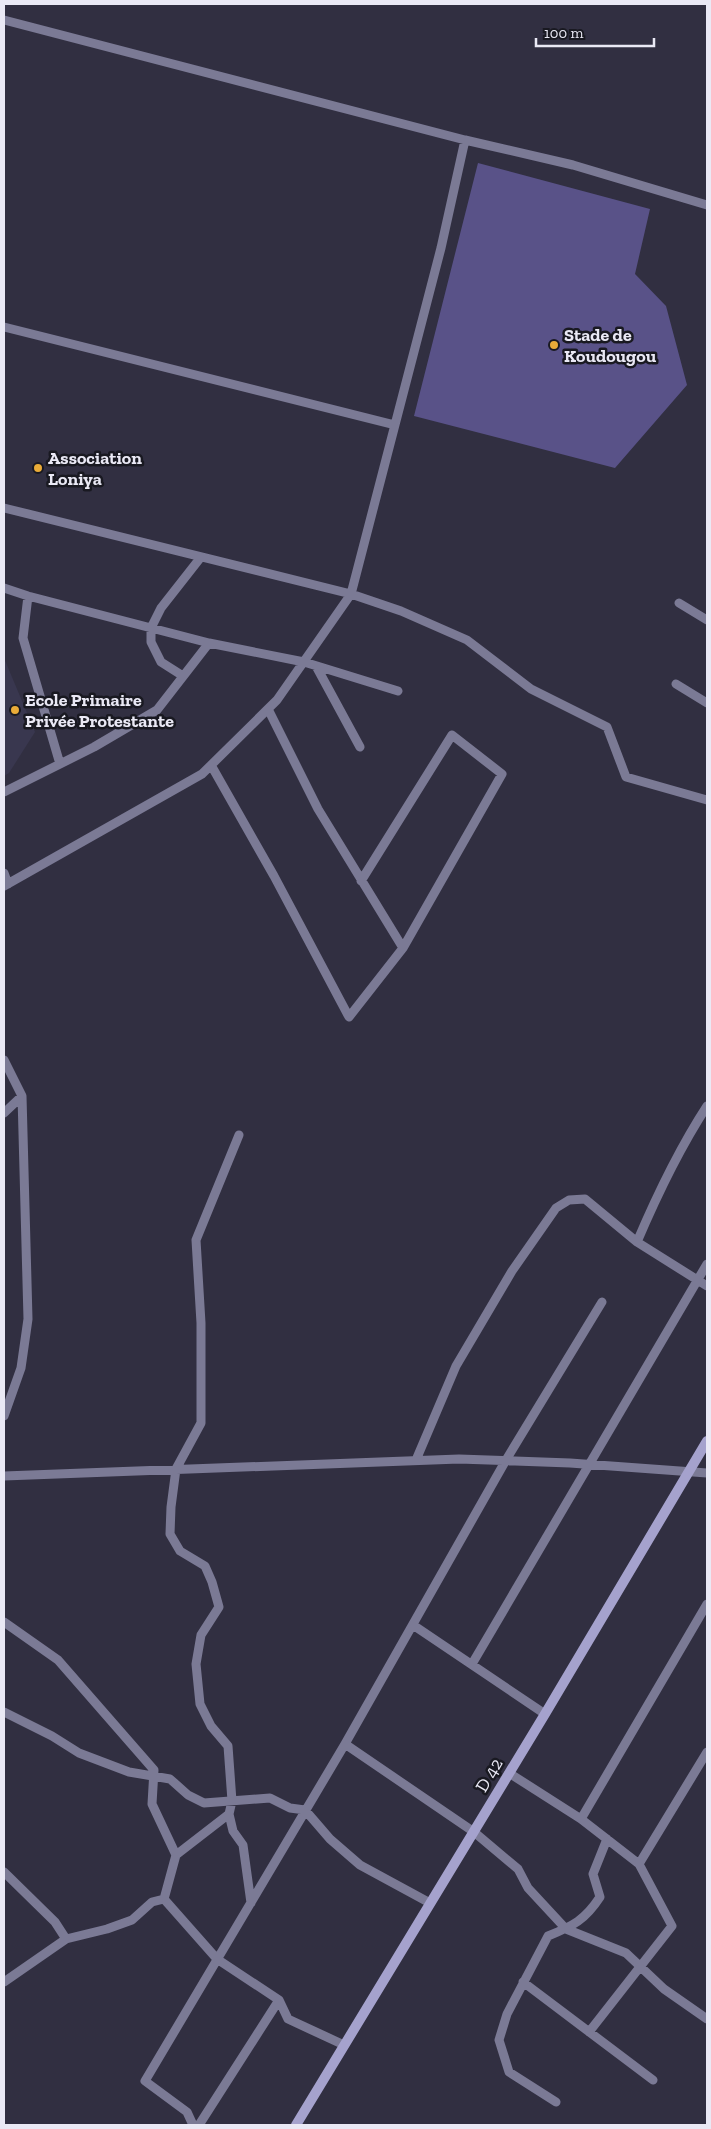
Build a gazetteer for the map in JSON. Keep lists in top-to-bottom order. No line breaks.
{"streets":{"street":["D 42"]},"places":["Stade de Koudougou","Association Loniya","Ecole Primaire Privée Protestante"],"scale_bar":"100 m"}
